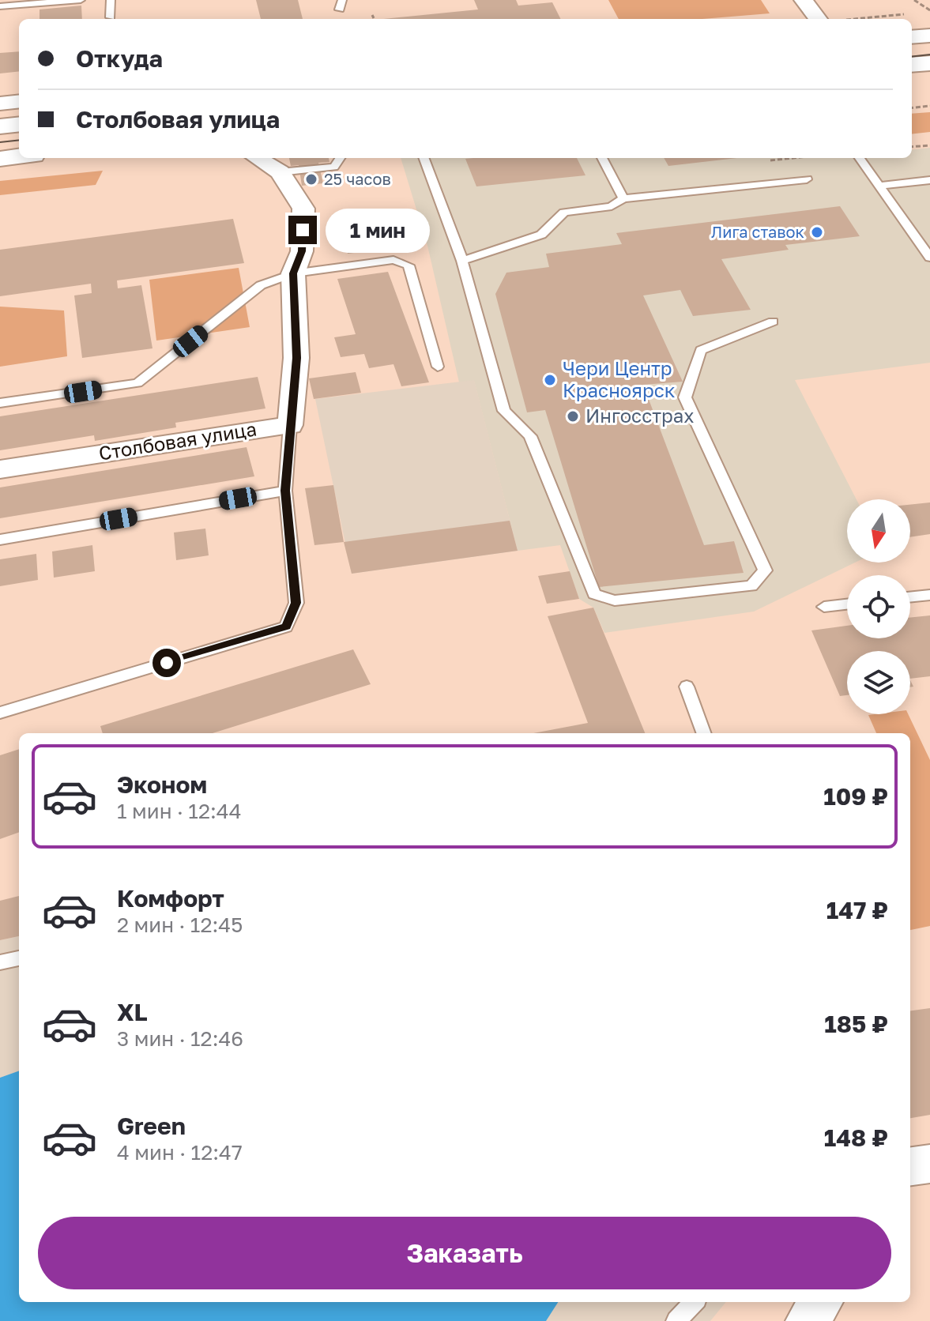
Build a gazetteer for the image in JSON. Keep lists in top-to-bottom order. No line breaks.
{"streets":{"street":["Столбовая улица"]},"places":["25 часов","Лига ставок","Чери Центр Красноярск","Ингосстрах"],"north":"bottom","page":{"banner":["Откуда","Столбовая улица"],"bubble":"1 мин","list":[{"name":"Эконом","note":"1 мин · 12:44","value":"109 ₽"},{"name":"Комфорт","note":"2 мин · 12:45","value":"147 ₽"},{"name":"XL","note":"3 мин · 12:46","value":"185 ₽"},{"name":"Green","note":"4 мин · 12:47","value":"148 ₽"}],"buttons":"Заказать"}}
